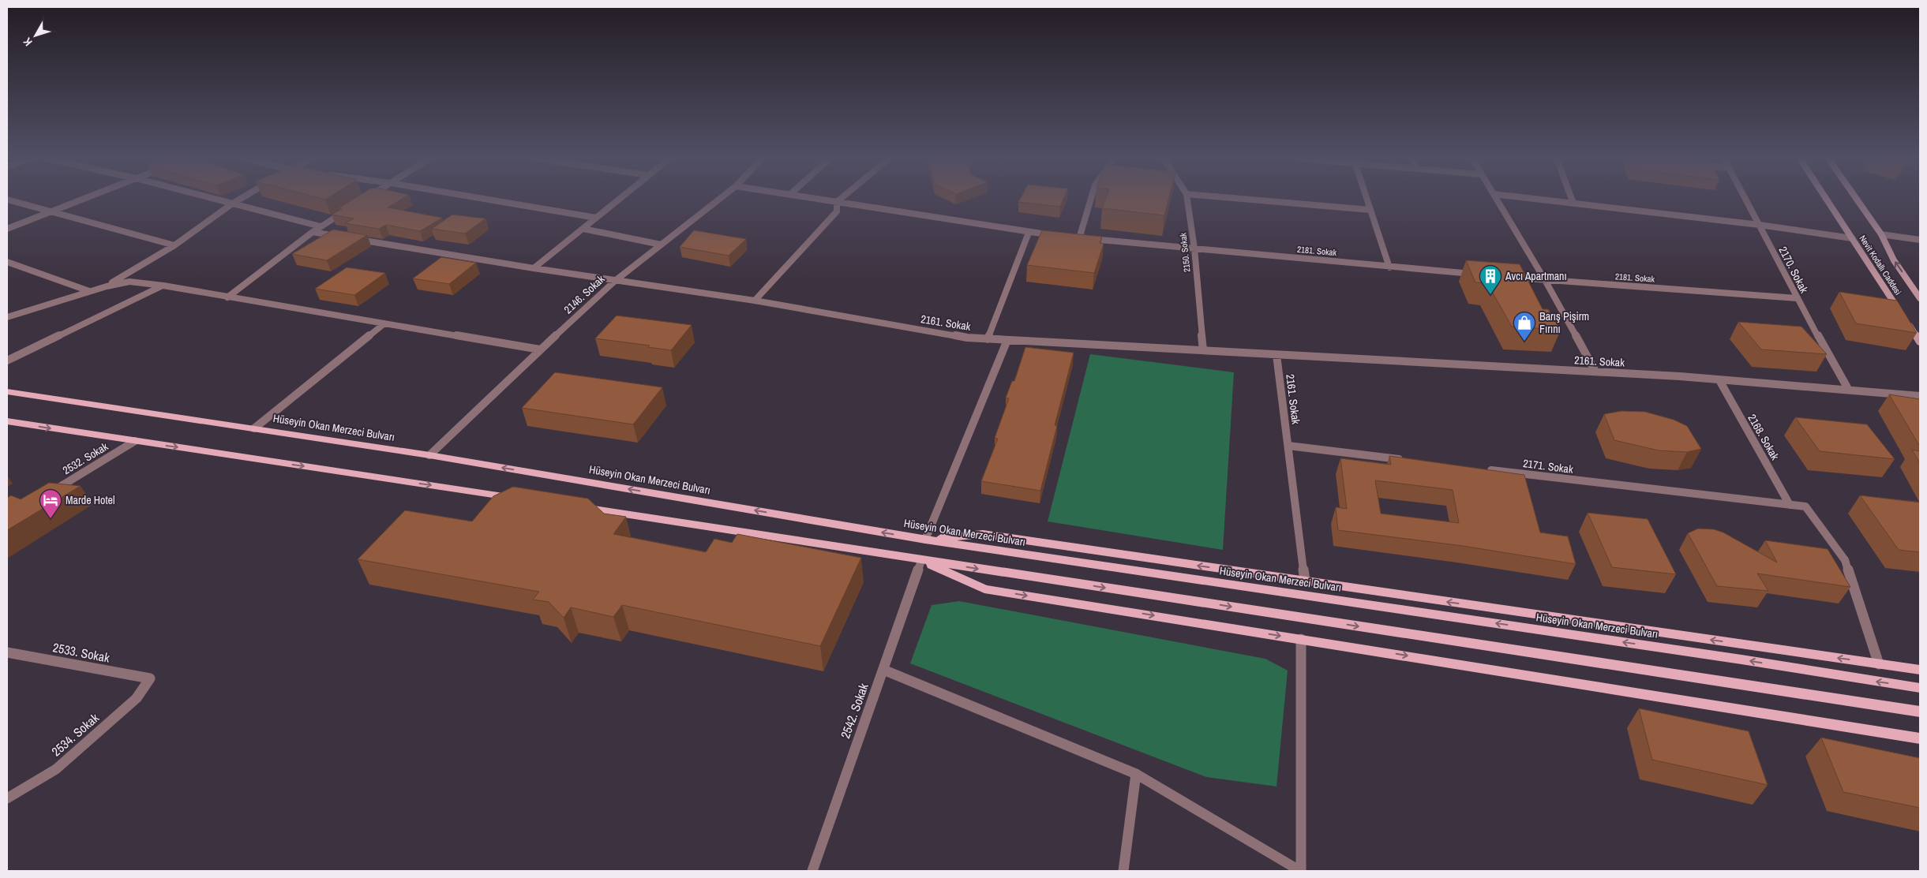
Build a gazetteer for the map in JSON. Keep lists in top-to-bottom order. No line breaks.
{"streets":{"main road":["Nevit Kodallı Caddesi","Hüseyin Okan Merzeci Bulvarı"],"street":["2181. Sokak","2150. Sokak","2170. Sokak","2146. Sokak","2161. Sokak","2168. Sokak","2532. Sokak","2171. Sokak","2533. Sokak","2542. Sokak","2534. Sokak"]},"crossings":[["2181. Sokak","2150. Sokak"],["2181. Sokak","2170. Sokak"],["2150. Sokak","2161. Sokak"],["2170. Sokak","2161. Sokak"],["2146. Sokak","2161. Sokak"],["2146. Sokak","Hüseyin Okan Merzeci Bulvarı"],["2161. Sokak","2168. Sokak"],["2168. Sokak","2171. Sokak"],["2533. Sokak","2534. Sokak"]],"places":{"building":["Avcı Apartmanı"],"shop":["Barış Pişirm Fırını"],"hotel":["Marde Hotel"]},"north":"bottom left"}
